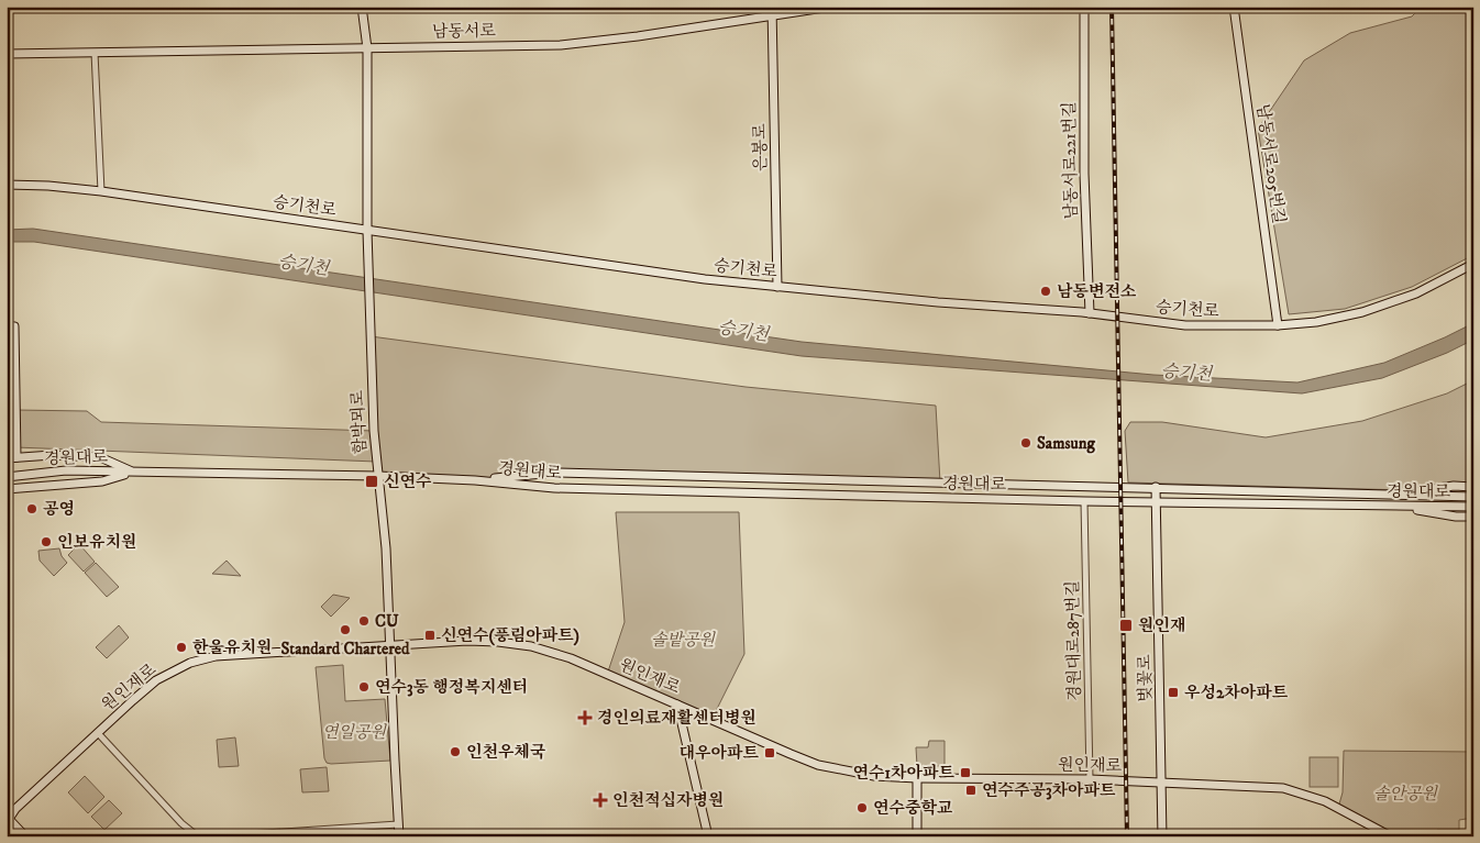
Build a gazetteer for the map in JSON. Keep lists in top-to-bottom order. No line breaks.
{"streets":{"main road":["남동서로","은봉로","남동서로221번길","남동서로205번길","승기천로","함박뫼로","경원대로","원인재로","벚꽃로"],"street":["경원대로287번길"]},"crossings":[["남동서로","은봉로"],["남동서로","함박뫼로"],["은봉로","승기천로"],["남동서로221번길","승기천로"],["남동서로205번길","승기천로"],["승기천로","함박뫼로"],["함박뫼로","경원대로"],["함박뫼로","원인재로"],["경원대로","경원대로287번길"],["경원대로","벚꽃로"],["경원대로287번길","원인재로"],["원인재로","벚꽃로"]],"water":["승기천"],"parks":["솔밭공원","연일공원","솔안공원"],"places":{"other":["남동변전소","Samsung","공영","인보유치원","CU","Standard Chartered","한울유치원","연수3동 행정복지센터","인천우체국","연수중학교"],"transit":["신연수","원인재","신연수(풍림아파트)","우성2차아파트","대우아파트","연수1차아파트","연수주공3차아파트"],"health":["경인의료재활센터병원","인천적십자병원"]}}
